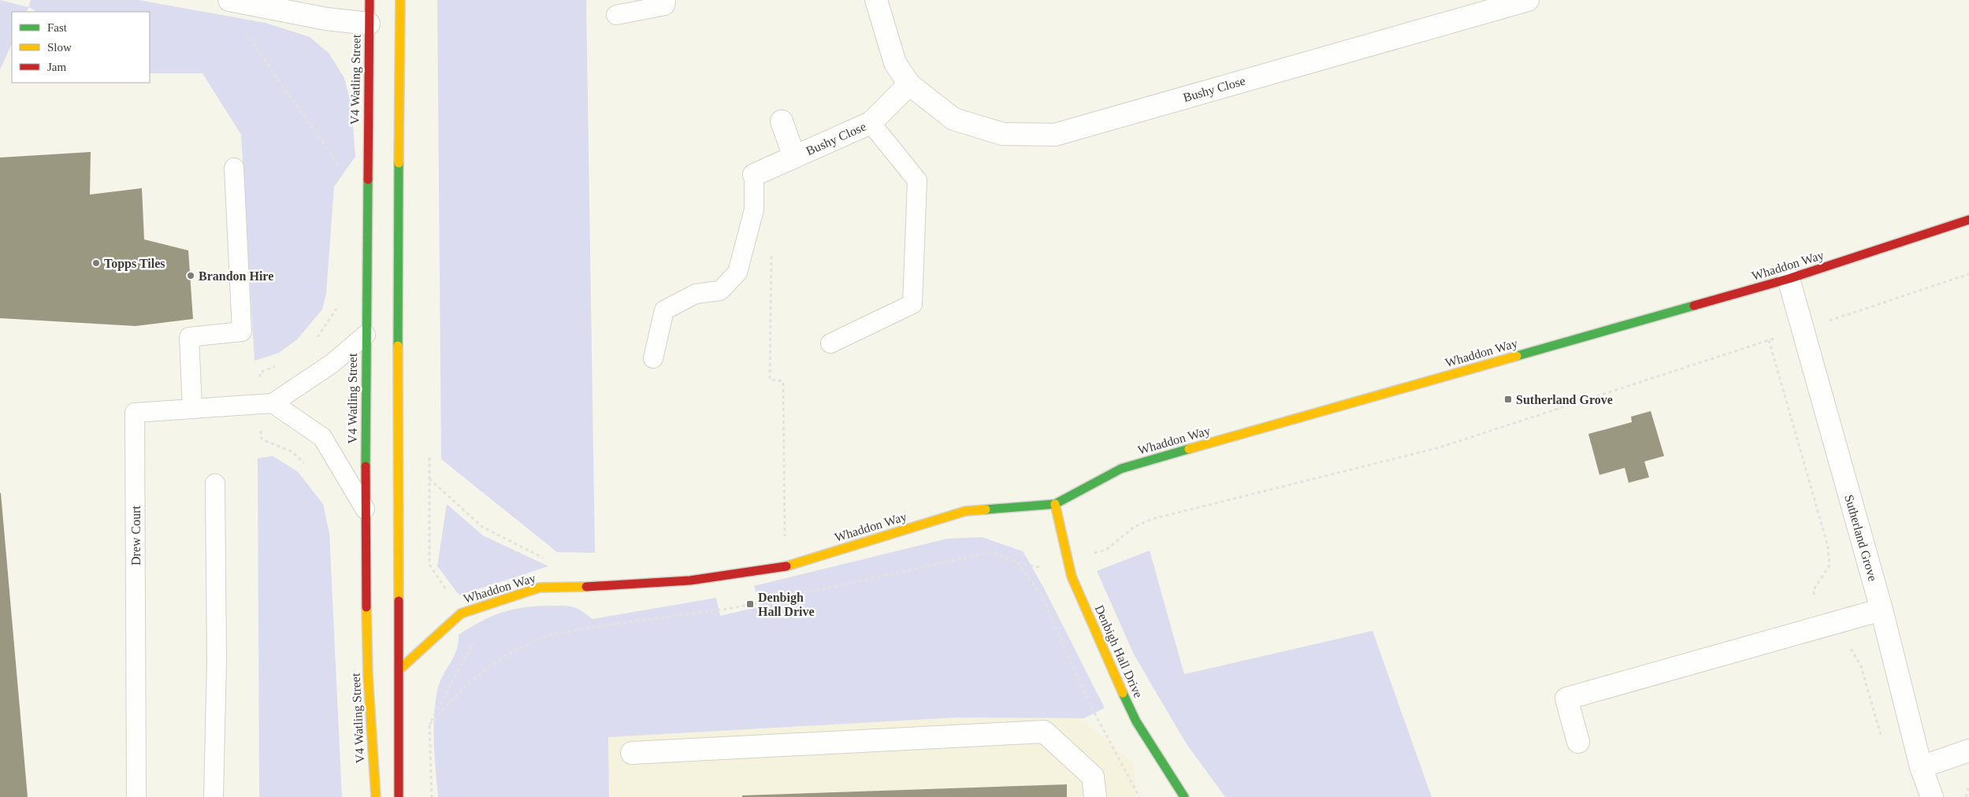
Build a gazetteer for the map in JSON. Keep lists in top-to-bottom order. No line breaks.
{"streets":{"street":["V4 Watling Street","Bushy Close","Whaddon Way","Sutherland Grove","Denbigh Hall Drive"],"lane":["Drew Court"]},"crossings":[["Whaddon Way","Sutherland Grove"],["Whaddon Way","Denbigh Hall Drive"]],"places":{"other":["Topps Tiles","Brandon Hire"],"transit":["Sutherland Grove","Denbigh Hall Drive"]},"legend":["Fast","Slow","Jam"]}
